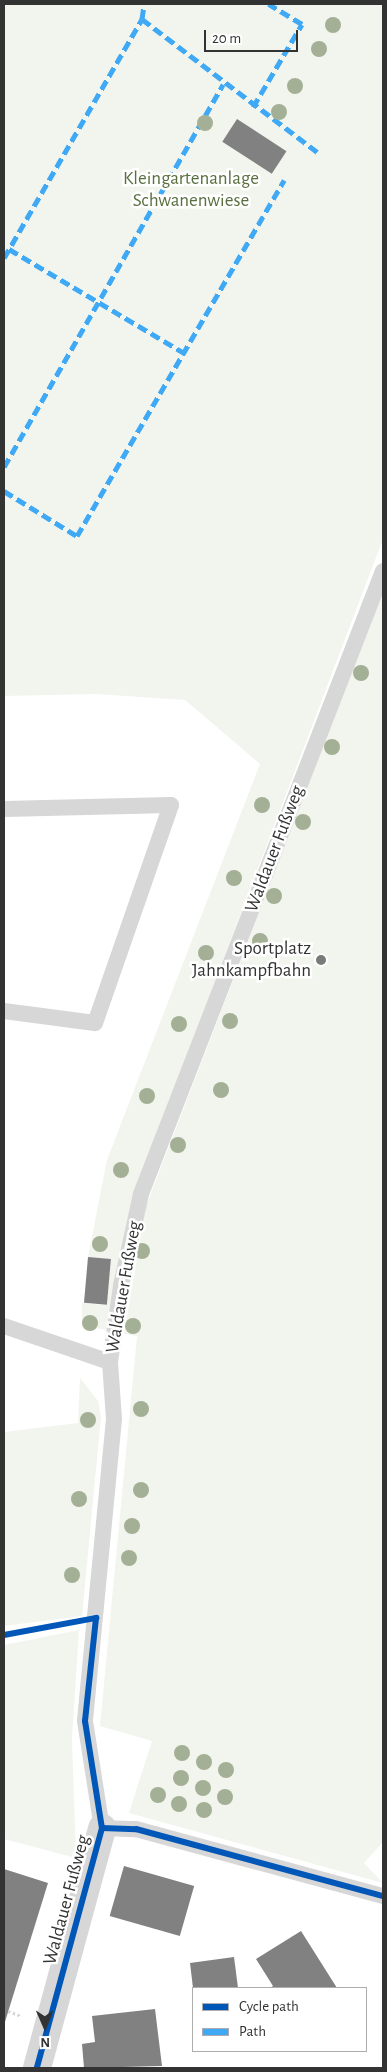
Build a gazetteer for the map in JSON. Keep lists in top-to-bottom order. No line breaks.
{"streets":{"street":["Waldauer Fußweg"]},"parks":["Kleingartenanlage Schwanenwiese"],"places":["Sportplatz Jahnkampfbahn"],"legend":["Cycle path","Path"],"scale_bar":"20 m","north":"bottom"}
